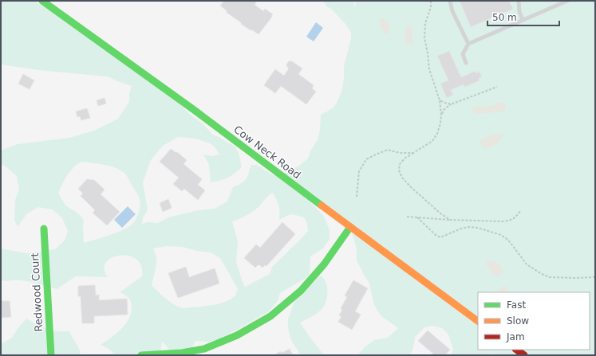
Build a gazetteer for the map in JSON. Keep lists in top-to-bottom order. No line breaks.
{"streets":{"main road":["Cow Neck Road","Redwood Court"]},"legend":["Fast","Slow","Jam"],"scale_bar":"50 m"}
